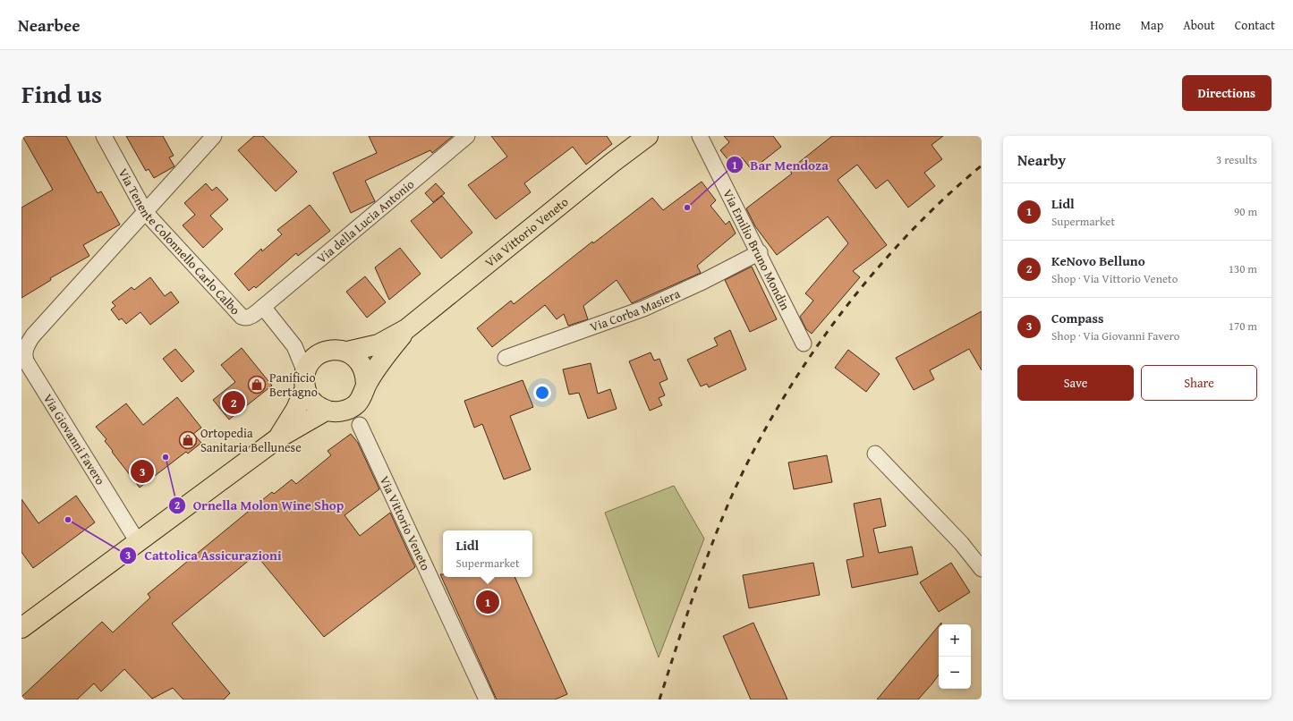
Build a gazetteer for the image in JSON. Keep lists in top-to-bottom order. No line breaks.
{"streets":{"main road":["Via Vittorio Veneto"],"street":["Via della Lucia Antonio","Via Tenente Colonnello Carlo Calbo","Via Emilio Bruno Mondin","Via Corba Masiera","Via Giovanni Favero"]},"crossings":[["Via della Lucia Antonio","Via Tenente Colonnello Carlo Calbo"],["Via Vittorio Veneto","Via Tenente Colonnello Carlo Calbo"],["Via Vittorio Veneto","Via Giovanni Favero"],["Via Tenente Colonnello Carlo Calbo","Via Giovanni Favero"],["Via Emilio Bruno Mondin","Via Corba Masiera"]],"places":{"other":["Bar Mendoza","Ornella Molon Wine Shop","Cattolica Assicurazioni"],"shop":["Panificio Bertagno","Ortopedia Sanitaria Bellunese"]},"page":{"header":"Nearbee","nav":["Home","Map","About","Contact"],"title":"Find us","buttons":["Directions",["Save","Share"]],"heading":["Nearby","3 results"],"list":[{"mark":"1","name":"Lidl","note":"Supermarket","value":"90 m"},{"mark":"2","name":"KeNovo Belluno","note":"Shop · Via Vittorio Veneto","value":"130 m"},{"mark":"3","name":"Compass","note":"Shop · Via Giovanni Favero","value":"170 m"}],"pins":["2","3","1"],"popup":["Lidl","Supermarket"],"map_buttons":["+","−"]}}
